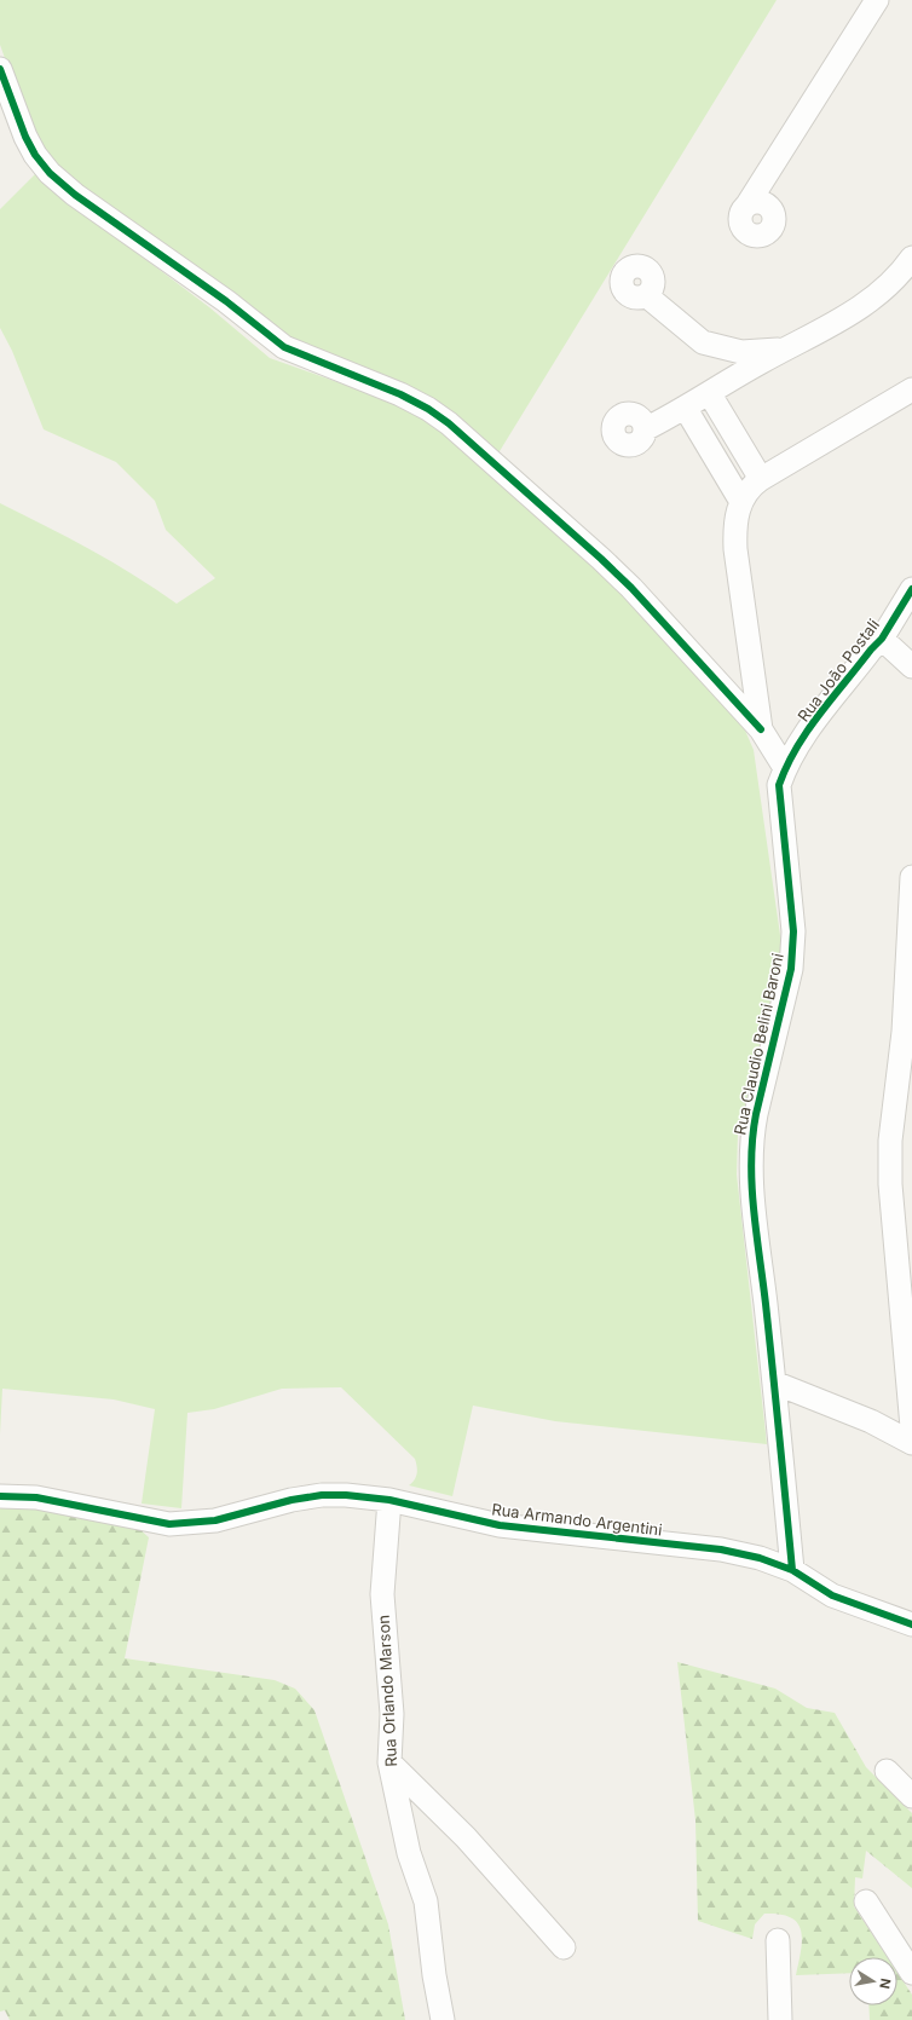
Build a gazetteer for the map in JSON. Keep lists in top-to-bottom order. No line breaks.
{"streets":{"street":["Rua João Postali","Rua Claudio Belini Baroni","Rua Armando Argentini","Rua Orlando Marson"]},"crossings":[["Rua João Postali","Rua Claudio Belini Baroni"],["Rua Claudio Belini Baroni","Rua Armando Argentini"],["Rua Armando Argentini","Rua Orlando Marson"]],"north":"right"}
